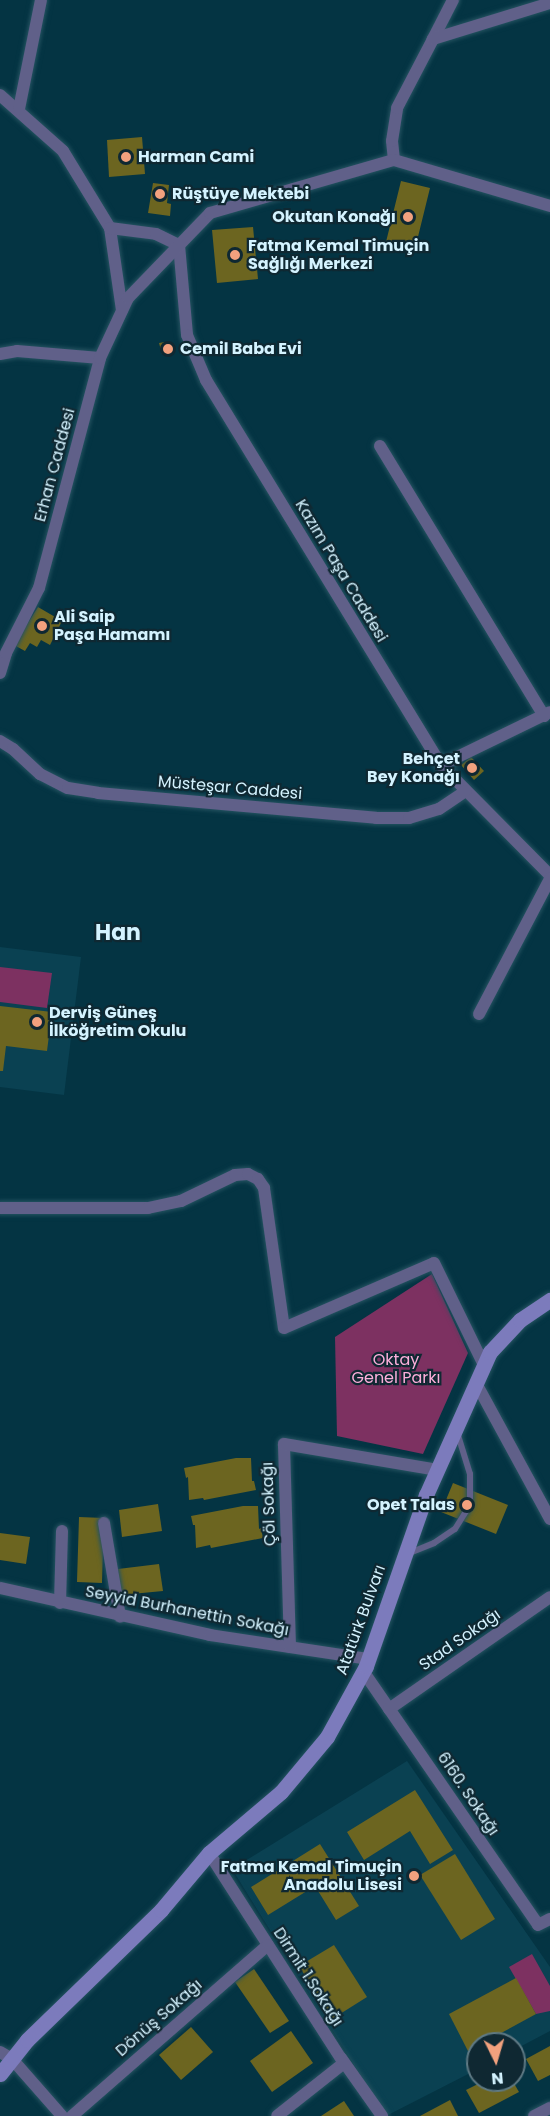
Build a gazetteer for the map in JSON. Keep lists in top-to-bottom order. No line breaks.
{"streets":{"main road":["Atatürk Bulvarı"],"street":["Erhan Caddesi","Kazım Paşa Caddesi","Müsteşar Caddesi","Çöl Sokağı","Seyyid Burhanettin Sokağı","Stad Sokağı","6160. Sokağı","Dirmit 1.Sokağı","Dönüş Sokağı"]},"crossings":[["Erhan Caddesi","Kazım Paşa Caddesi"],["Kazım Paşa Caddesi","Müsteşar Caddesi"],["Çöl Sokağı","Seyyid Burhanettin Sokağı"],["Çöl Sokağı","Atatürk Bulvarı"],["Seyyid Burhanettin Sokağı","Atatürk Bulvarı"],["Seyyid Burhanettin Sokağı","6160. Sokağı"],["Atatürk Bulvarı","6160. Sokağı"],["Atatürk Bulvarı","Dirmit 1.Sokağı"],["Stad Sokağı","6160. Sokağı"],["Dirmit 1.Sokağı","Dönüş Sokağı"]],"districts":["Han"],"parks":["Oktay Genel Parkı"],"places":["Harman Cami","Rüştüye Mektebi","Okutan Konağı","Fatma Kemal Timuçin Sağlığı Merkezi","Cemil Baba Evi","Ali Saip Paşa Hamamı","Behçet Bey Konağı","Derviş Güneş İlköğretim Okulu","Opet Talas","Fatma Kemal Timuçin Anadolu Lisesi"],"north":"bottom"}
